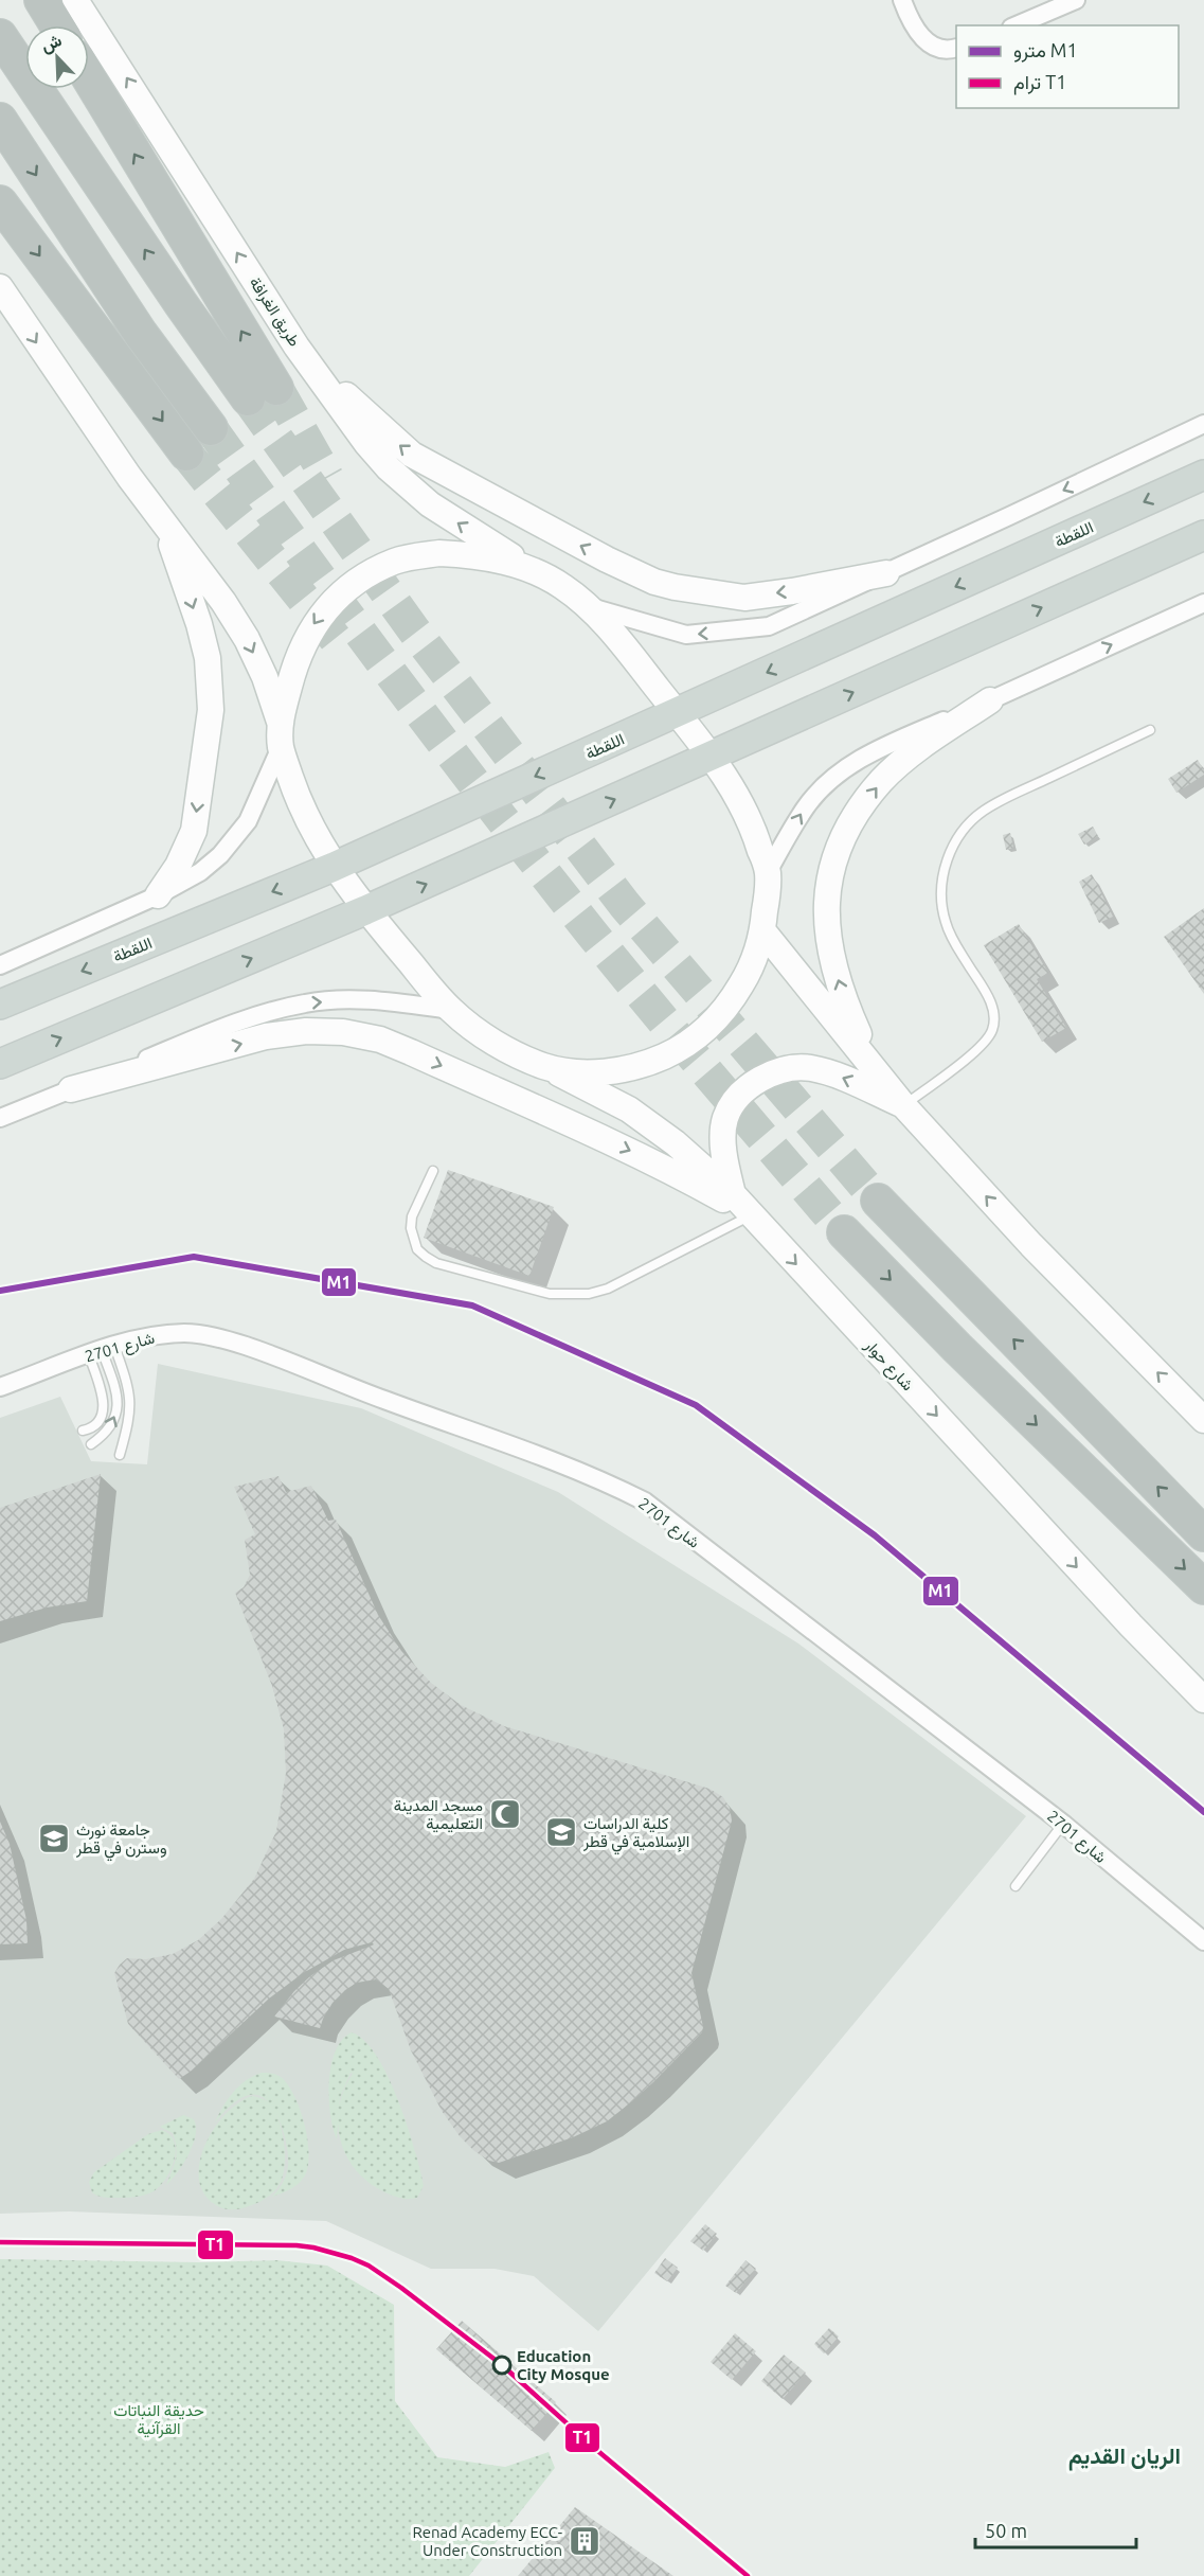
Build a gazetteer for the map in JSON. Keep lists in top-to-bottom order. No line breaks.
{"streets":{"main road":["طريق الغرافة","اللقطة","شارع حوار"],"street":["شارع 2701"]},"districts":["الريان القديم"],"parks":["حديقة النباتات القرآنية"],"places":{"mosque":["مسجد المدينة التعليمية"],"school or university":["كلية الدراسات الإسلامية في قطر","جامعة نورث وسترن في قطر"],"other":["Education City Mosque"],"building":["Renad Academy ECC- Under Construction"]},"lines":["metro line M1","tram line T1"],"legend":["مترو M1","ترام T1"],"scale_bar":"50 m","north":"top left"}
